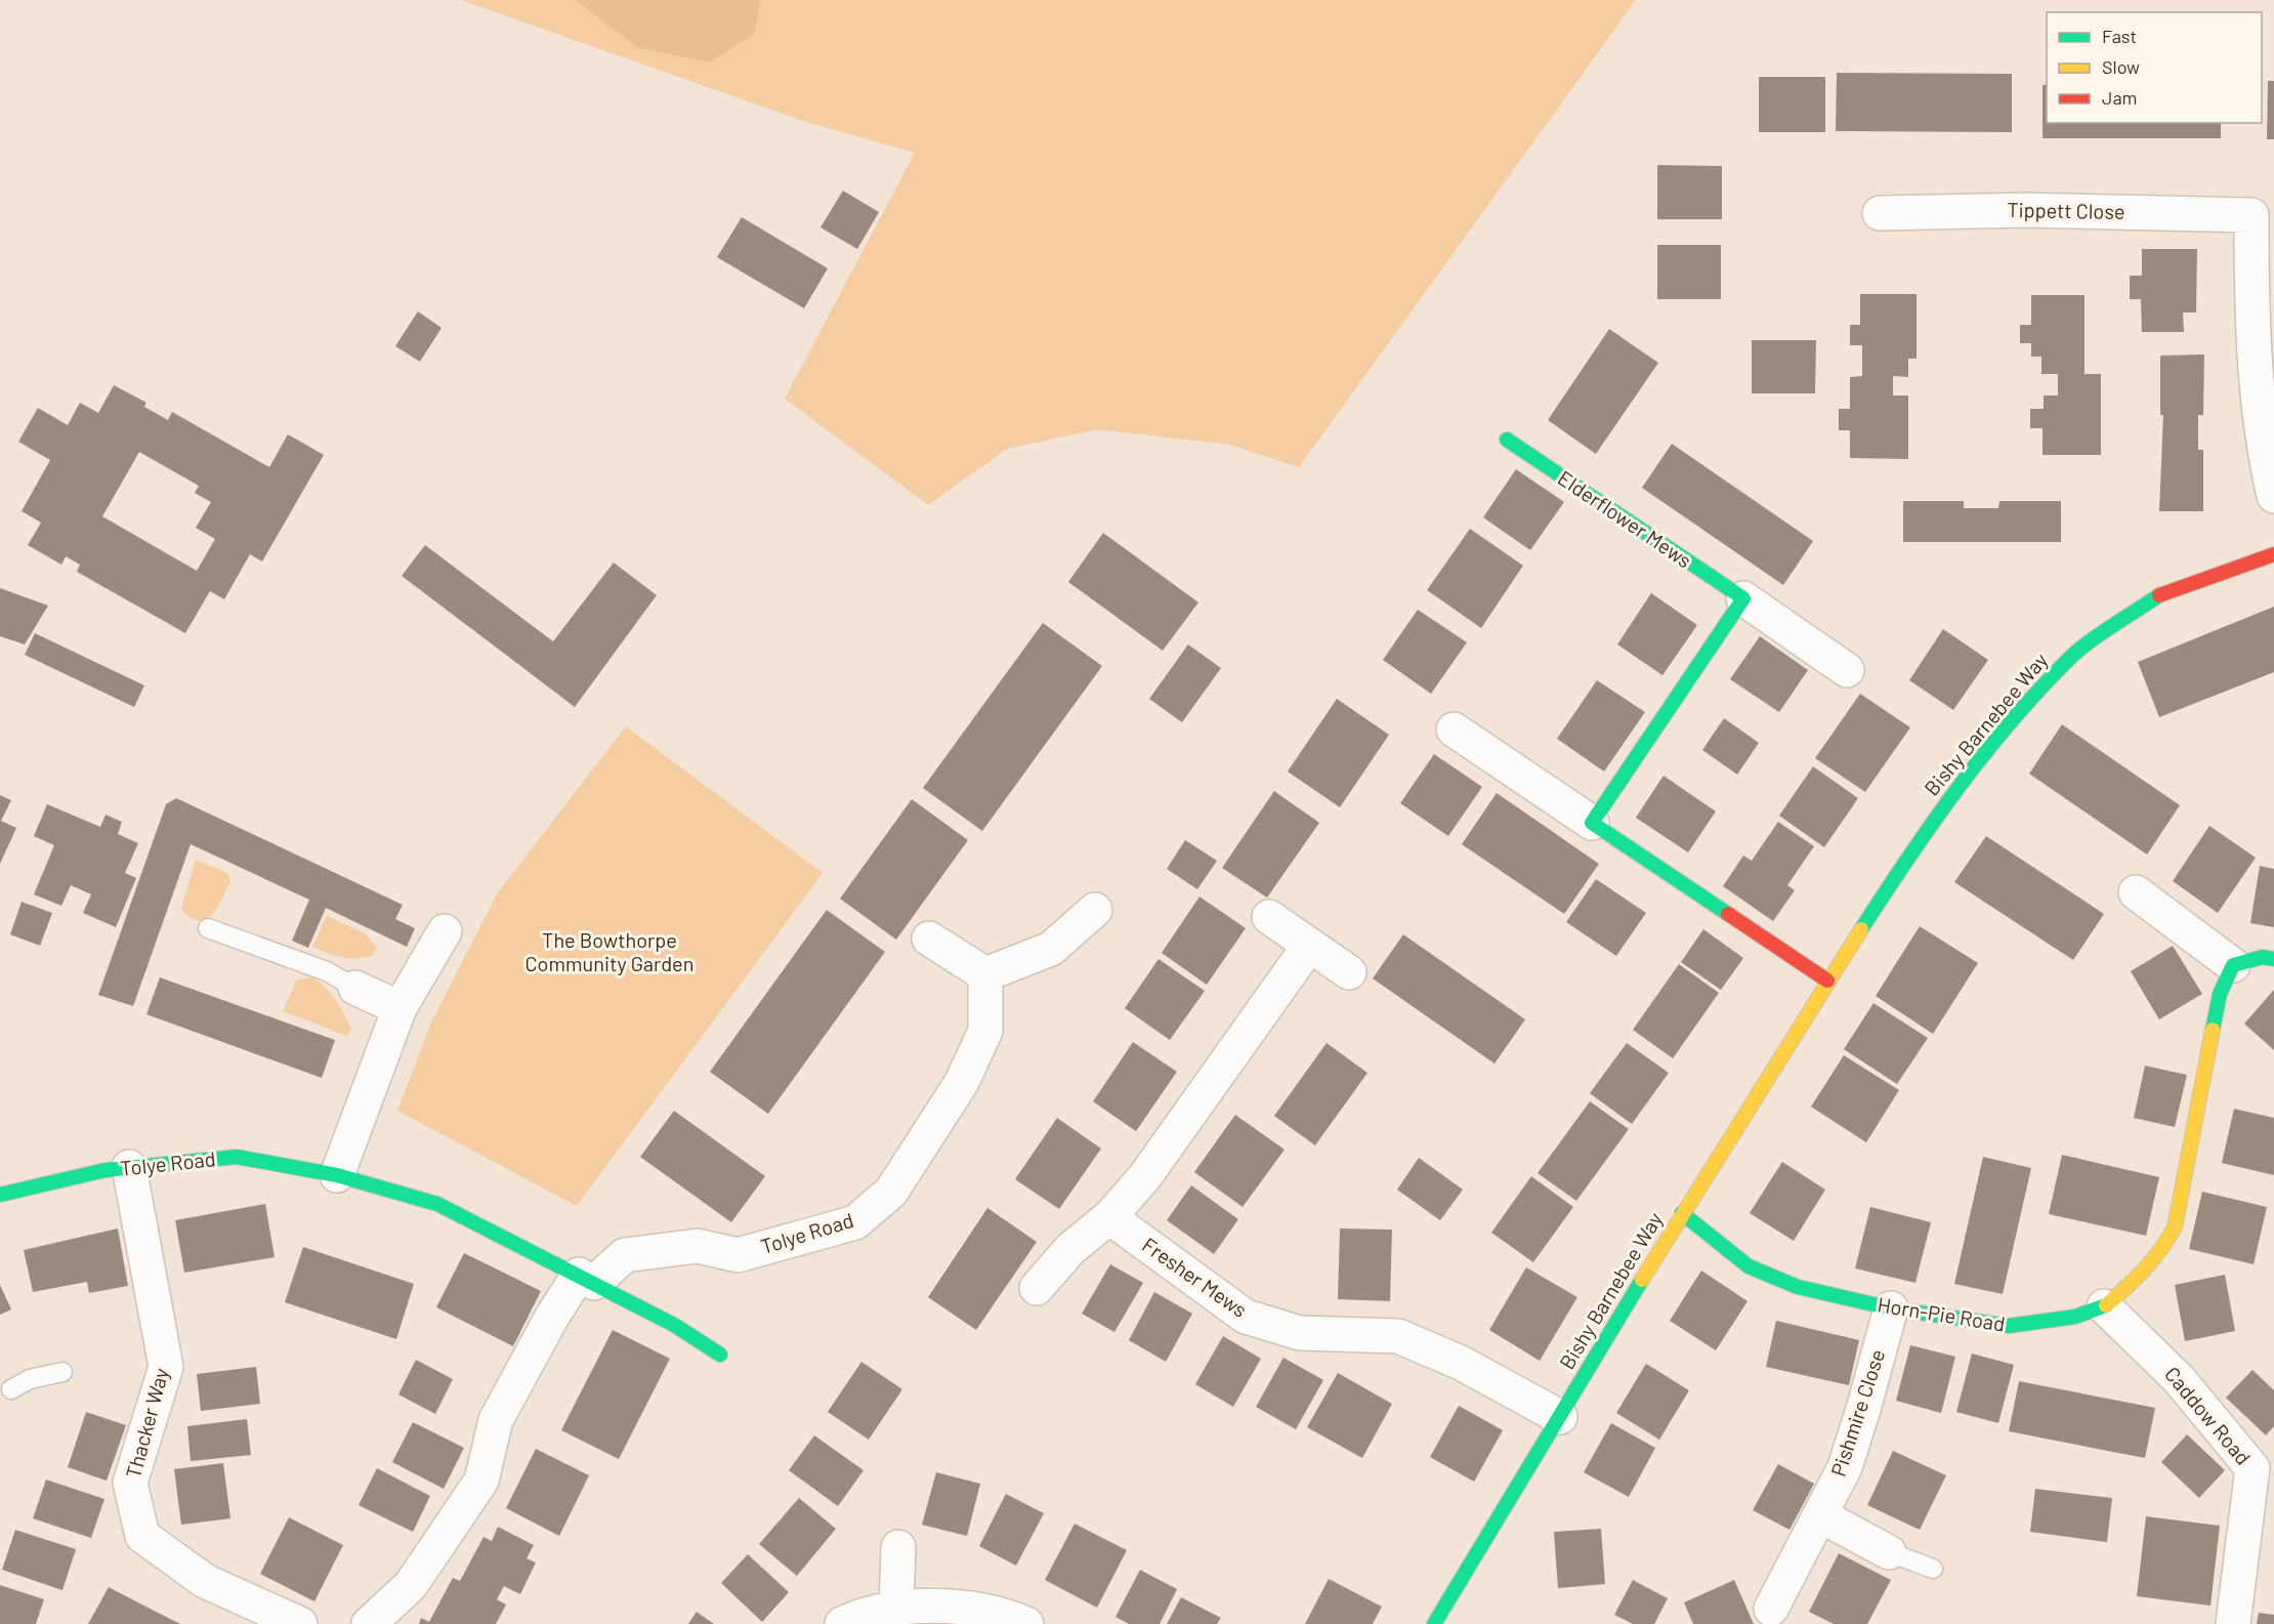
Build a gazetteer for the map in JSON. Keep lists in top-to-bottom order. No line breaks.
{"streets":{"street":["Tippett Close","Elderflower Mews","Bishy Barnebee Way","Tolye Road","Fresher Mews","Horn-Pie Road","Pishmire Close","Caddow Road","Thacker Way"]},"crossings":[["Bishy Barnebee Way","Fresher Mews"],["Bishy Barnebee Way","Horn-Pie Road"],["Tolye Road","Thacker Way"],["Horn-Pie Road","Pishmire Close"],["Horn-Pie Road","Caddow Road"]],"parks":["The Bowthorpe Community Garden"],"legend":["Fast","Slow","Jam"]}
